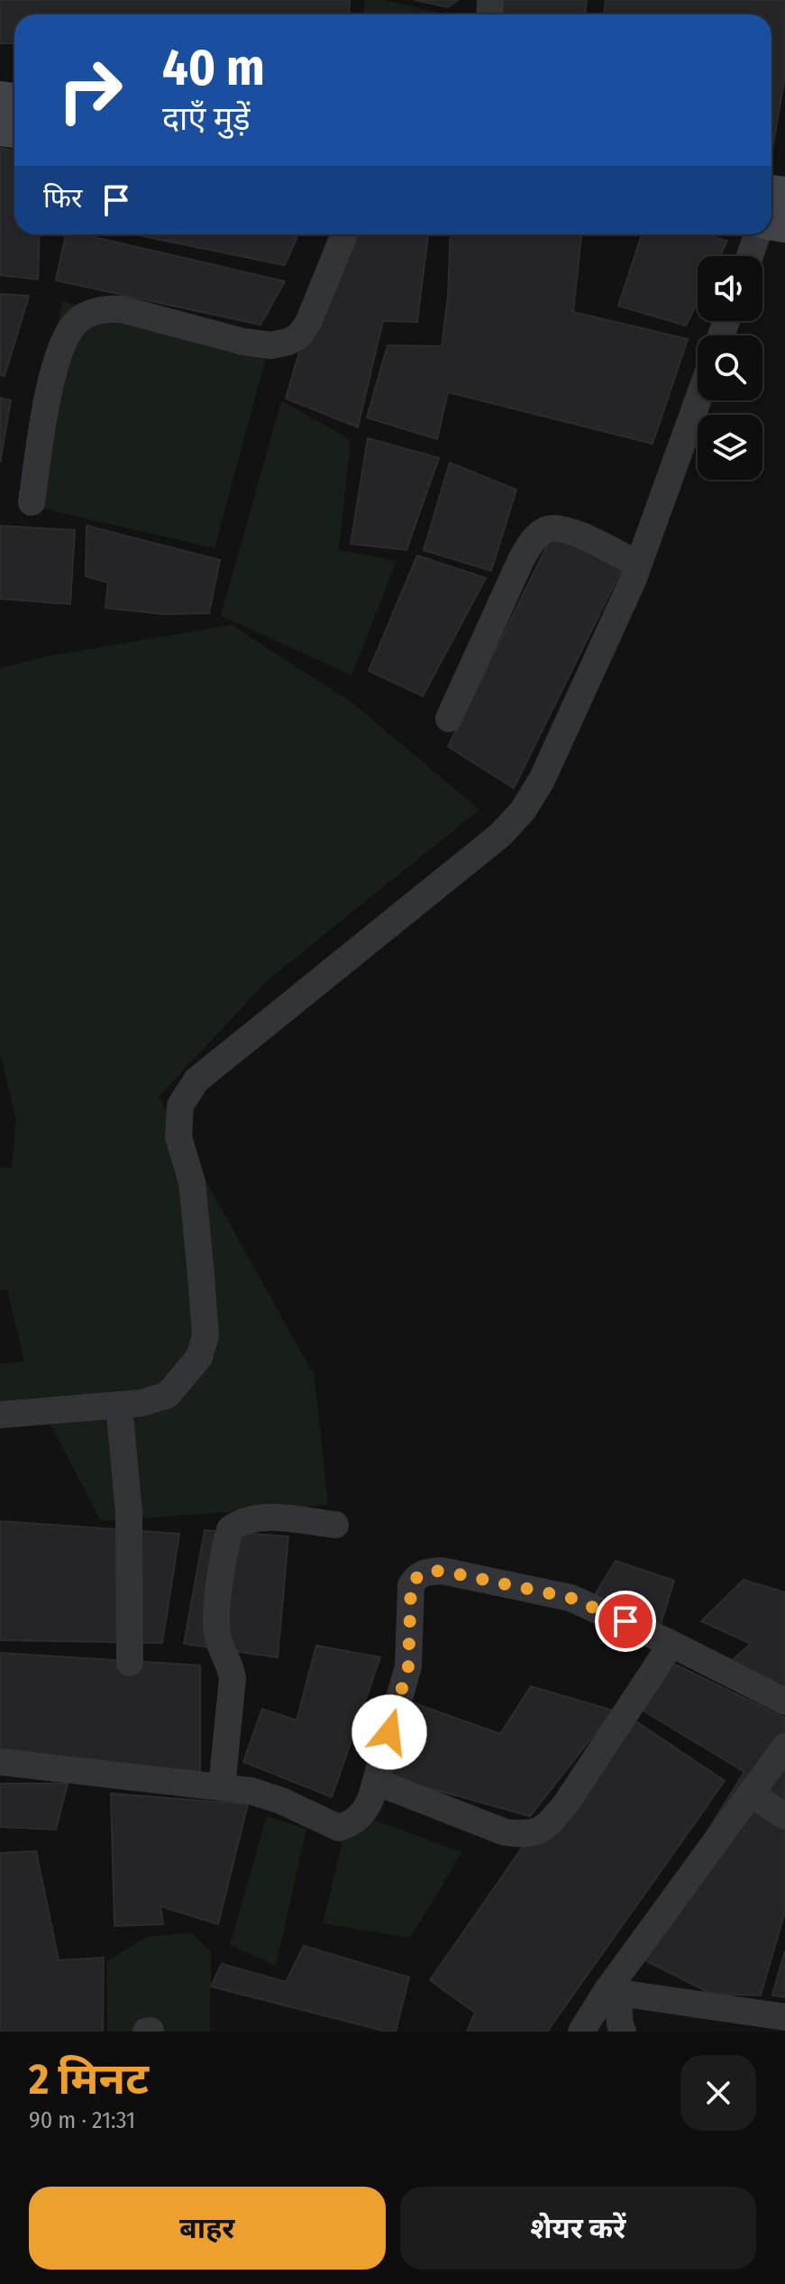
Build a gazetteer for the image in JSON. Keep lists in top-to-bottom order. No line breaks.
{"page":{"turn":["40 m","दाएँ मुड़ें"],"then":"फिर","heading":["2 मिनट","90 m · 21:31"],"buttons":["बाहर","शेयर करें"]}}
